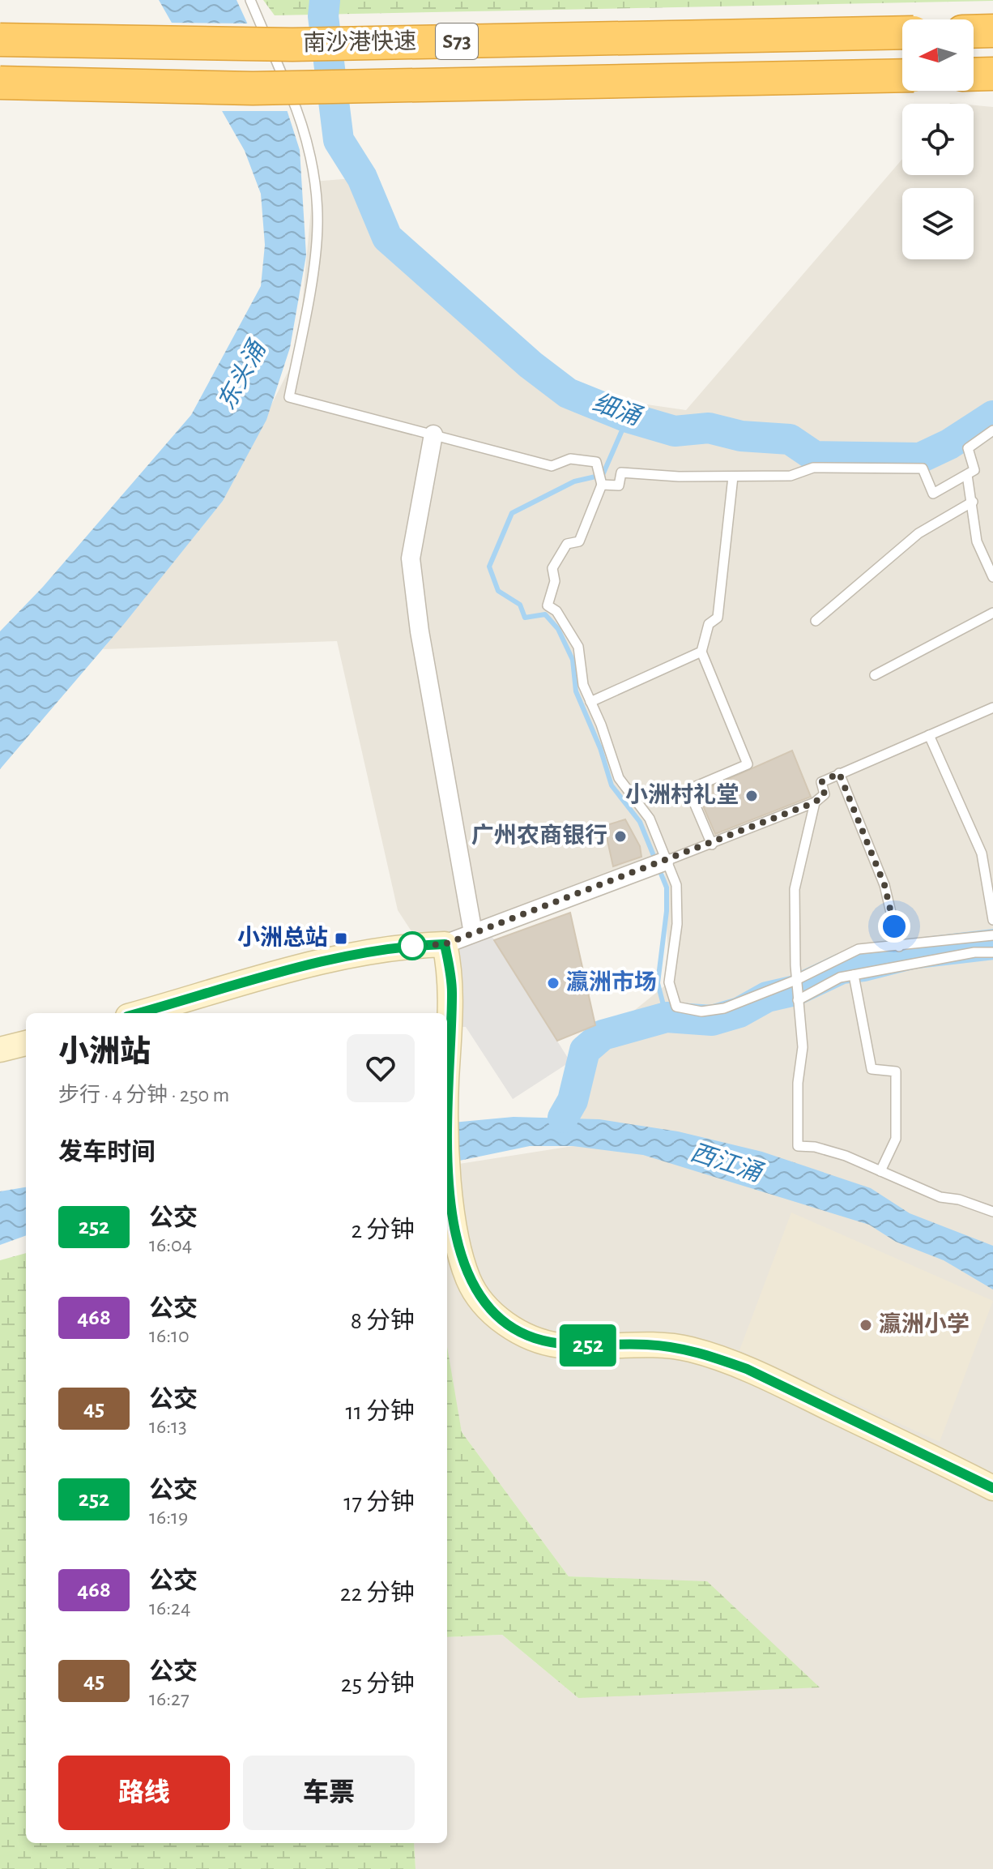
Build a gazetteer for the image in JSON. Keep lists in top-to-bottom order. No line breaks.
{"streets":{"highway":["S73","南沙港快速"]},"water":["东头涌","细涌","西江涌"],"places":{"other":["小洲村礼堂","广州农商银行","瀛洲市场","瀛洲小学"],"transit":["小洲总站"]},"lines":["bus line 252"],"north":"left","page":{"on_map":"252","heading":[["小洲站","步行 · 4 分钟 · 250 m"],"发车时间"],"list":[{"mark":"252","name":"公交","note":"16:04","value":"2 分钟"},{"mark":"468","name":"公交","note":"16:10","value":"8 分钟"},{"mark":"45","name":"公交","note":"16:13","value":"11 分钟"},{"mark":"252","name":"公交","note":"16:19","value":"17 分钟"},{"mark":"468","name":"公交","note":"16:24","value":"22 分钟"},{"mark":"45","name":"公交","note":"16:27","value":"25 分钟"}],"buttons":["路线","车票"]}}
